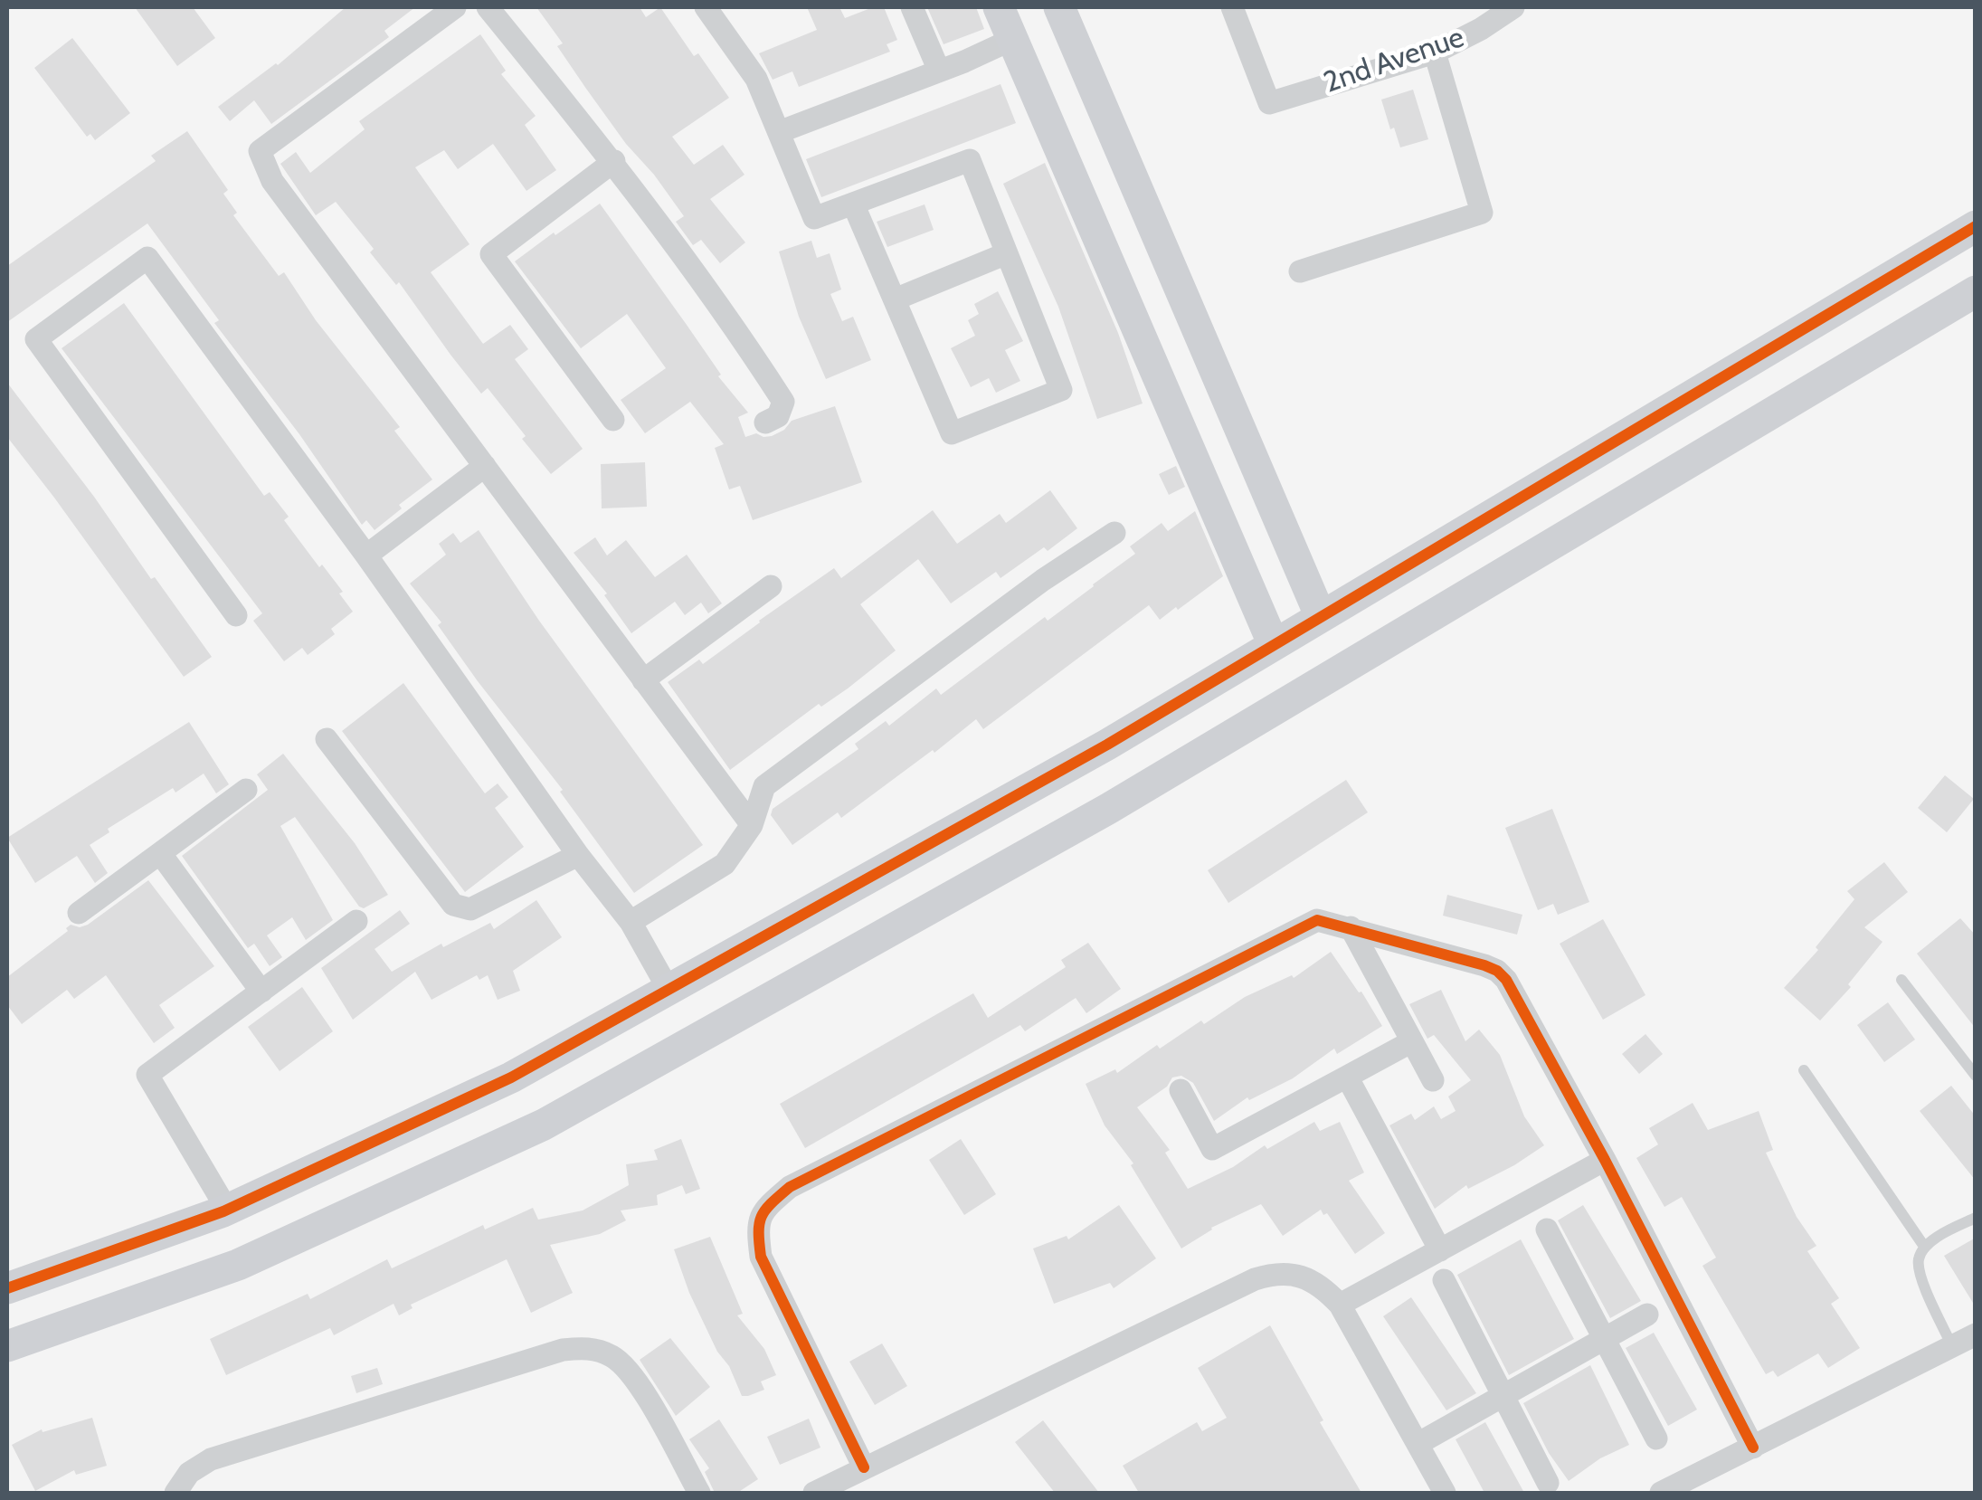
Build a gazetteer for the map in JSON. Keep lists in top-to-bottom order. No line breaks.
{"streets":{"street":["2nd Avenue"]}}
